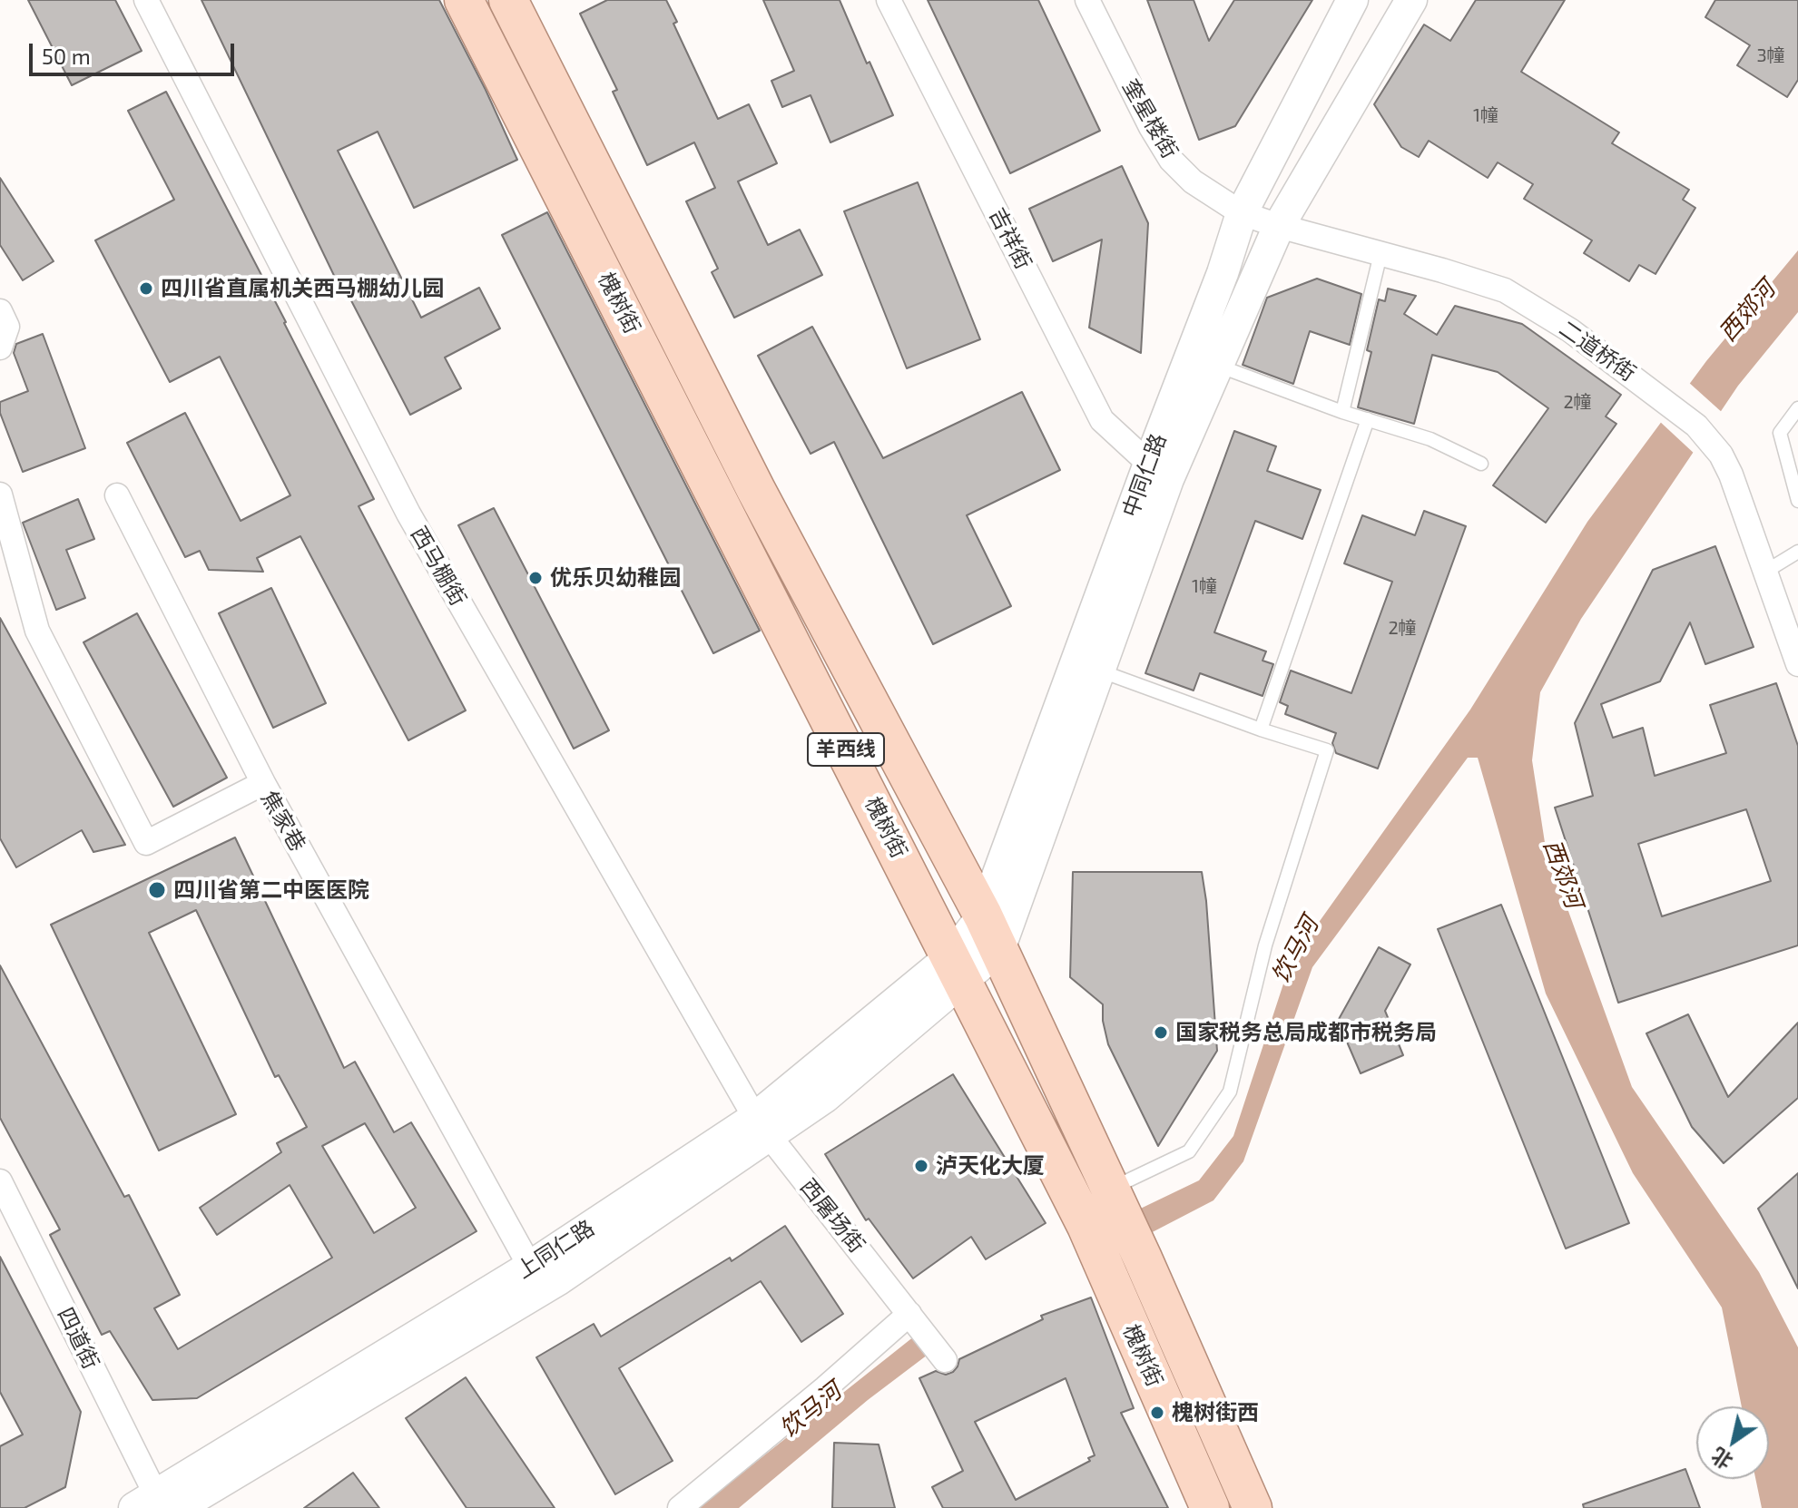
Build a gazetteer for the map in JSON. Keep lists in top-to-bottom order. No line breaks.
{"streets":{"main road":["槐树街","羊西线"],"street":["奎星楼街","吉祥街","二道桥街","中同仁路","西马棚街","焦家巷","西屠场街","上同仁路","四道街"]},"crossings":[["奎星楼街","二道桥街"],["奎星楼街","中同仁路"],["吉祥街","中同仁路"],["槐树街","中同仁路"],["槐树街","上同仁路"],["二道桥街","中同仁路"],["中同仁路","上同仁路"],["西马棚街","西屠场街"],["西马棚街","上同仁路"],["焦家巷","上同仁路"],["西屠场街","上同仁路"],["上同仁路","四道街"]],"water":["西郊河","饮马河"],"places":["四川省直属机关西马棚幼儿园","优乐贝幼稚园","四川省第二中医医院","国家税务总局成都市税务局","泸天化大厦","槐树街西"],"house_numbers":["3幢","1幢","2幢","1幢","2幢"],"scale_bar":"50 m","north":"bottom left"}
